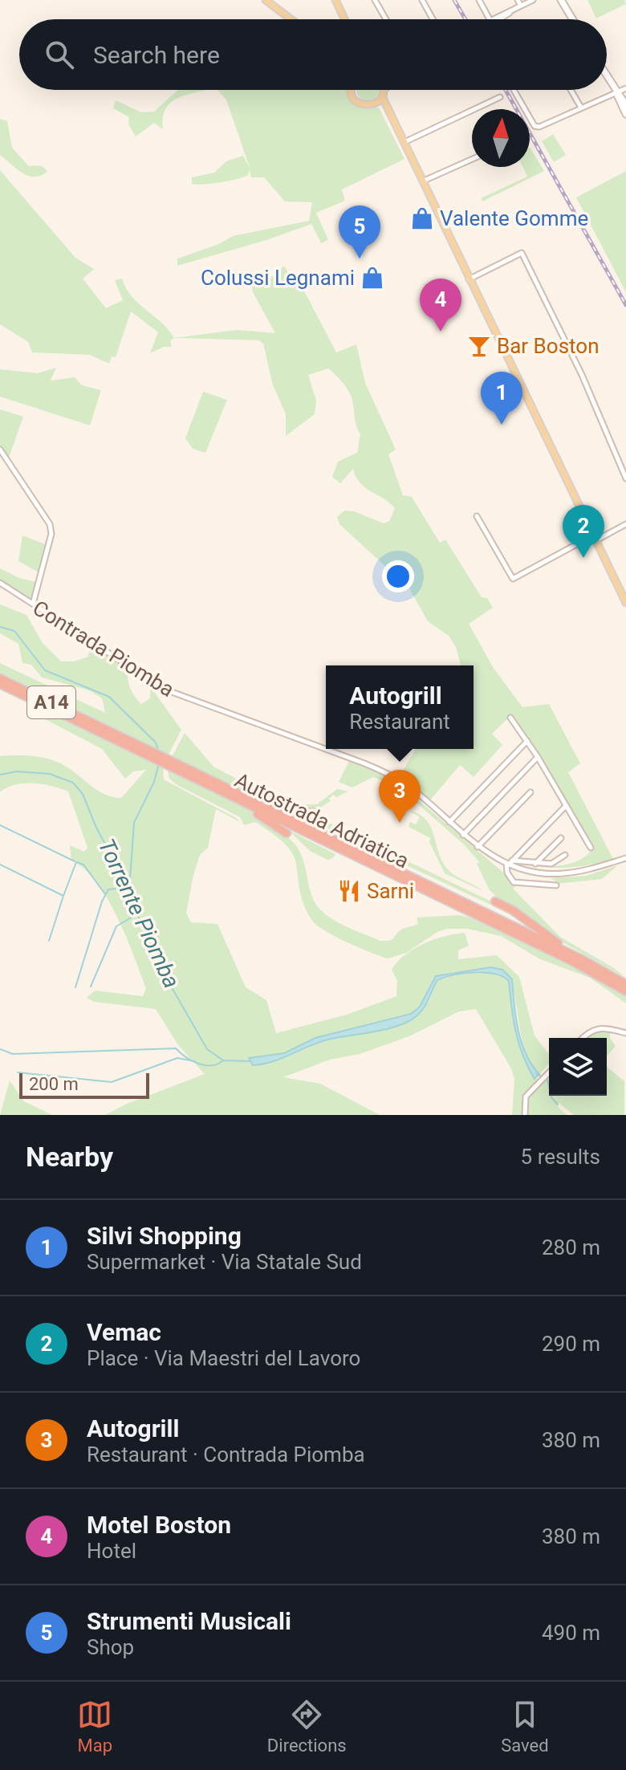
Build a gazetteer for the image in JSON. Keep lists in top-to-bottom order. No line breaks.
{"streets":{"highway":["A14","Autostrada Adriatica"],"street":["Contrada Piomba"]},"water":["Torrente Piomba"],"places":{"shop":["Valente Gomme","Colussi Legnami"],"bar":["Bar Boston"],"restaurant":["Sarni"]},"scale_bar":"200 m","north":"top","page":{"search":"Search here","pins":["5","4","1","2","3"],"popup":["Autogrill","Restaurant"],"scale":"200 m","heading":["Nearby","5 results"],"list":[{"mark":"1","name":"Silvi Shopping","note":"Supermarket · Via Statale Sud","value":"280 m"},{"mark":"2","name":"Vemac","note":"Place · Via Maestri del Lavoro","value":"290 m"},{"mark":"3","name":"Autogrill","note":"Restaurant · Contrada Piomba","value":"380 m"},{"mark":"4","name":"Motel Boston","note":"Hotel","value":"380 m"},{"mark":"5","name":"Strumenti Musicali","note":"Shop","value":"490 m"}],"nav":["Map","Directions","Saved"]}}
